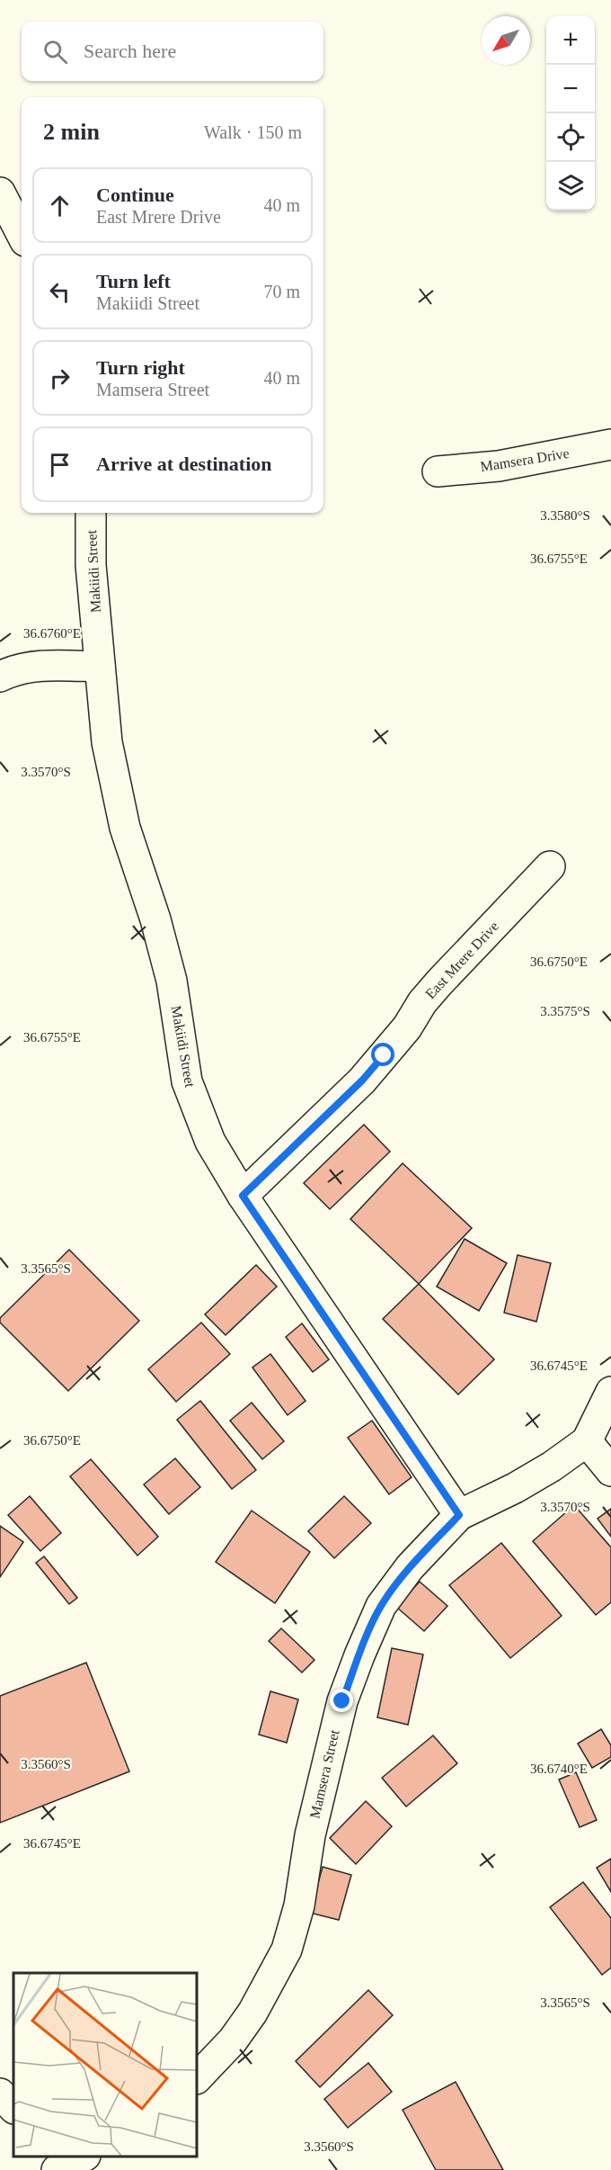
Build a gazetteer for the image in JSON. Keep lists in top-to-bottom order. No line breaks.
{"streets":{"street":["Mamsera Drive","Makiidi Street","East Mrere Drive","Mamsera Street"]},"crossings":[["Makiidi Street","East Mrere Drive"],["Makiidi Street","Mamsera Street"]],"north":"bottom left","page":{"map_buttons":["+","−"],"search":"Search here","heading":["2 min","Walk · 150 m"],"list":[["Continue","East Mrere Drive","40 m"],["Turn left","Makiidi Street","70 m"],["Turn right","Mamsera Street","40 m"],"Arrive at destination"]},"coordinates":["3.3580°S","36.6755°E","36.6760°E","3.3570°S","36.6750°E","3.3575°S","3.3565°S","36.6745°E","3.3560°S","36.6740°E"]}
